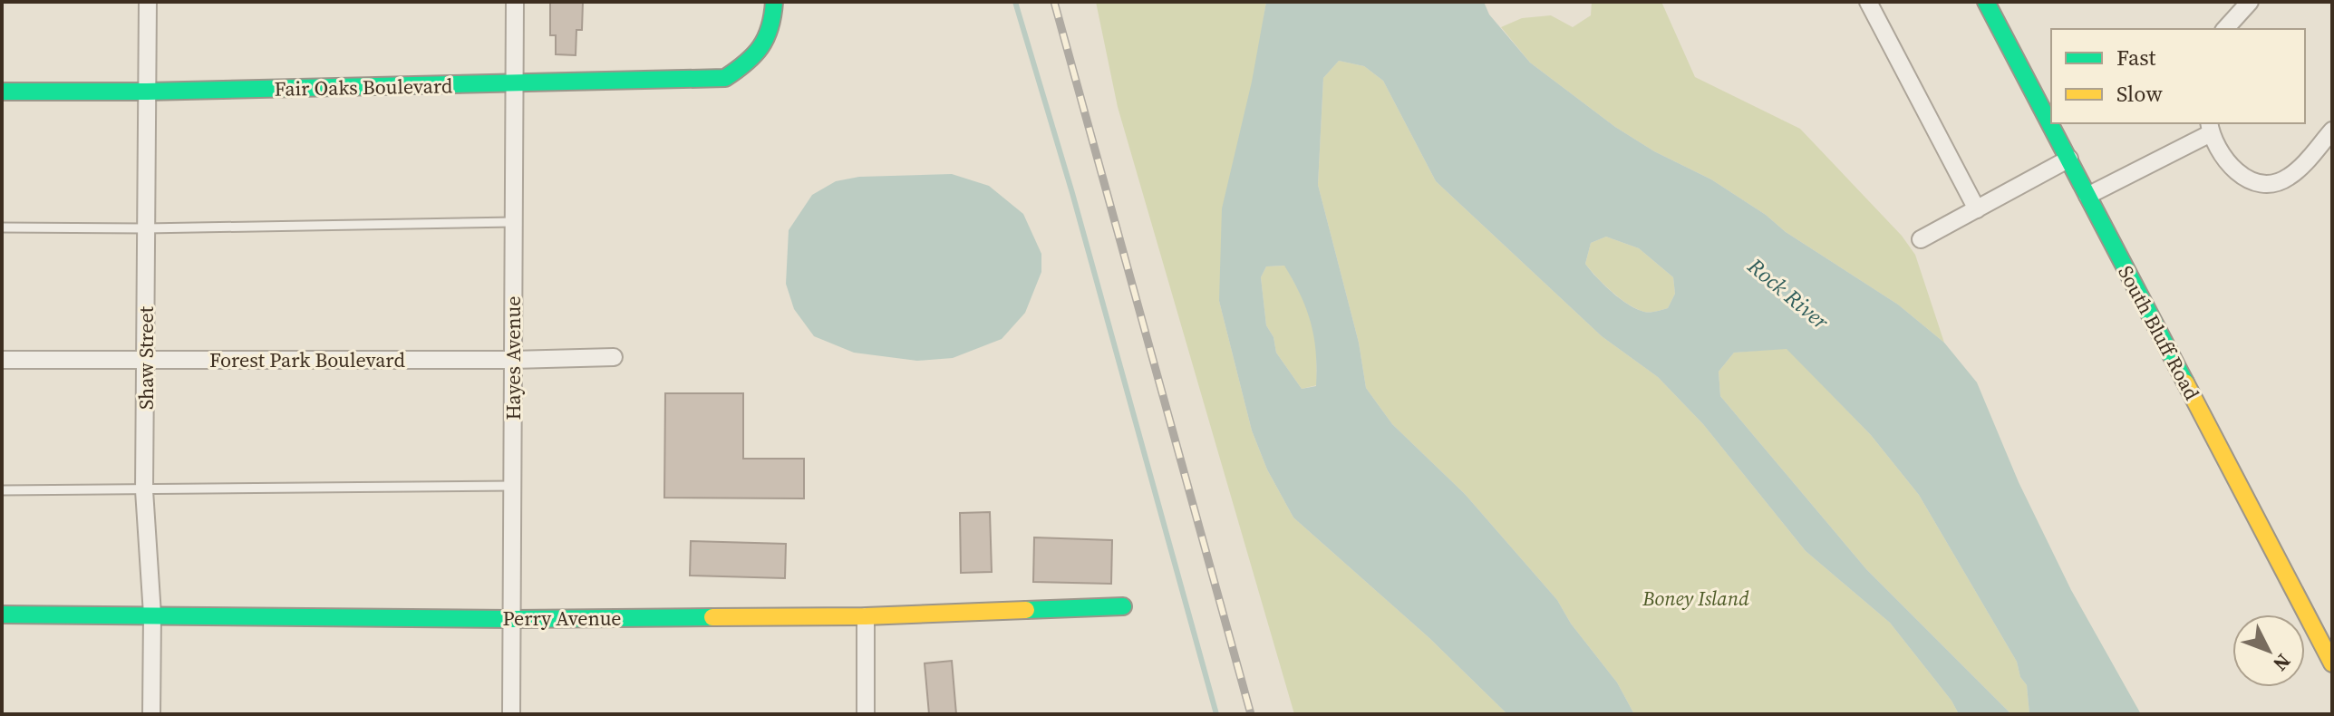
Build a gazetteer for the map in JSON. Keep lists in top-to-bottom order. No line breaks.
{"streets":{"street":["Fair Oaks Boulevard","South Bluff Road","Shaw Street","Hayes Avenue","Forest Park Boulevard","Perry Avenue"]},"crossings":[["Fair Oaks Boulevard","Shaw Street"],["Fair Oaks Boulevard","Hayes Avenue"],["Shaw Street","Forest Park Boulevard"],["Shaw Street","Perry Avenue"],["Hayes Avenue","Forest Park Boulevard"],["Hayes Avenue","Perry Avenue"]],"water":["Rock River"],"parks":["Boney Island"],"legend":["Fast","Slow"],"north":"bottom right"}
